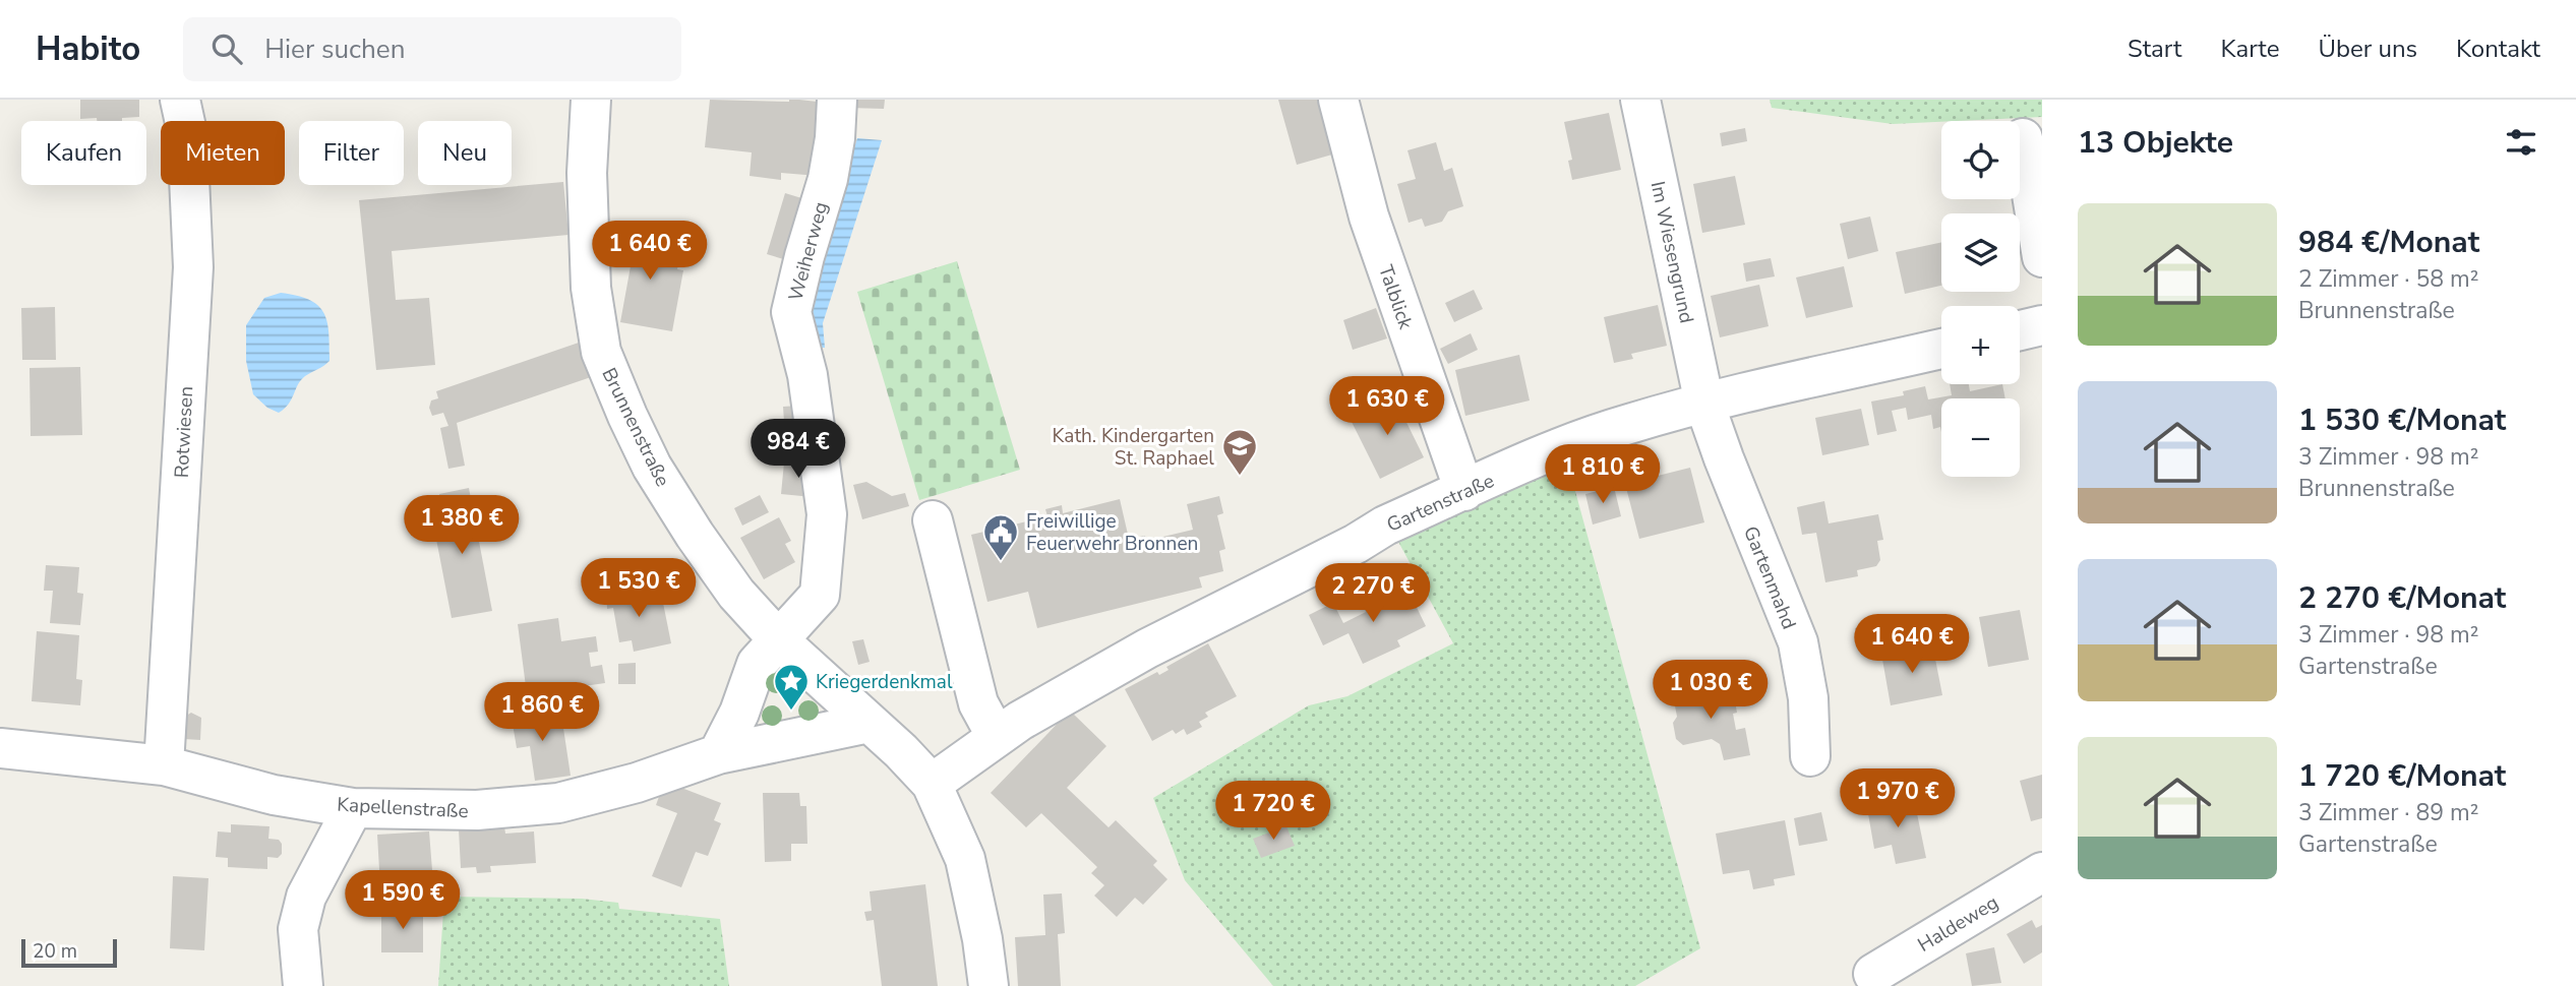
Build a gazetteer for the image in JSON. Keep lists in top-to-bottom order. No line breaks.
{"streets":{"street":["Weiherweg","Im Wiesengrund","Talblick","Brunnenstraße","Rotwiesen","Gartenstraße","Gartenmahd","Kapellenstraße","Haldeweg"]},"crossings":[["Weiherweg","Brunnenstraße"],["Im Wiesengrund","Gartenstraße"],["Im Wiesengrund","Gartenmahd"],["Talblick","Gartenstraße"],["Brunnenstraße","Gartenstraße"],["Brunnenstraße","Kapellenstraße"],["Rotwiesen","Kapellenstraße"],["Gartenstraße","Gartenmahd"]],"places":{"school or university":["Kath. Kindergarten St. Raphael"],"public building":["Freiwillige Feuerwehr Bronnen"],"place":["Kriegerdenkmal"]},"scale_bar":"20 m","page":{"header":"Habito","search":"Hier suchen","nav":["Start","Karte","Über uns","Kontakt"],"heading":"13 Objekte","map_buttons":["+","−"],"chip":["Kaufen","Mieten","Filter","Neu"],"list":[{"name":"984 €/Monat","note":"2 Zimmer · 58 m² · Brunnenstraße"},{"name":"1 530 €/Monat","note":"3 Zimmer · 98 m² · Brunnenstraße"},{"name":"2 270 €/Monat","note":"3 Zimmer · 98 m² · Gartenstraße"},{"name":"1 720 €/Monat","note":"3 Zimmer · 89 m² · Gartenstraße"}],"price":["1 640 €","1 630 €","984 €","1 810 €","1 380 €","1 530 €","2 270 €","1 640 €","1 030 €","1 860 €","1 970 €","1 720 €","1 590 €"],"scale":"20 m"}}
